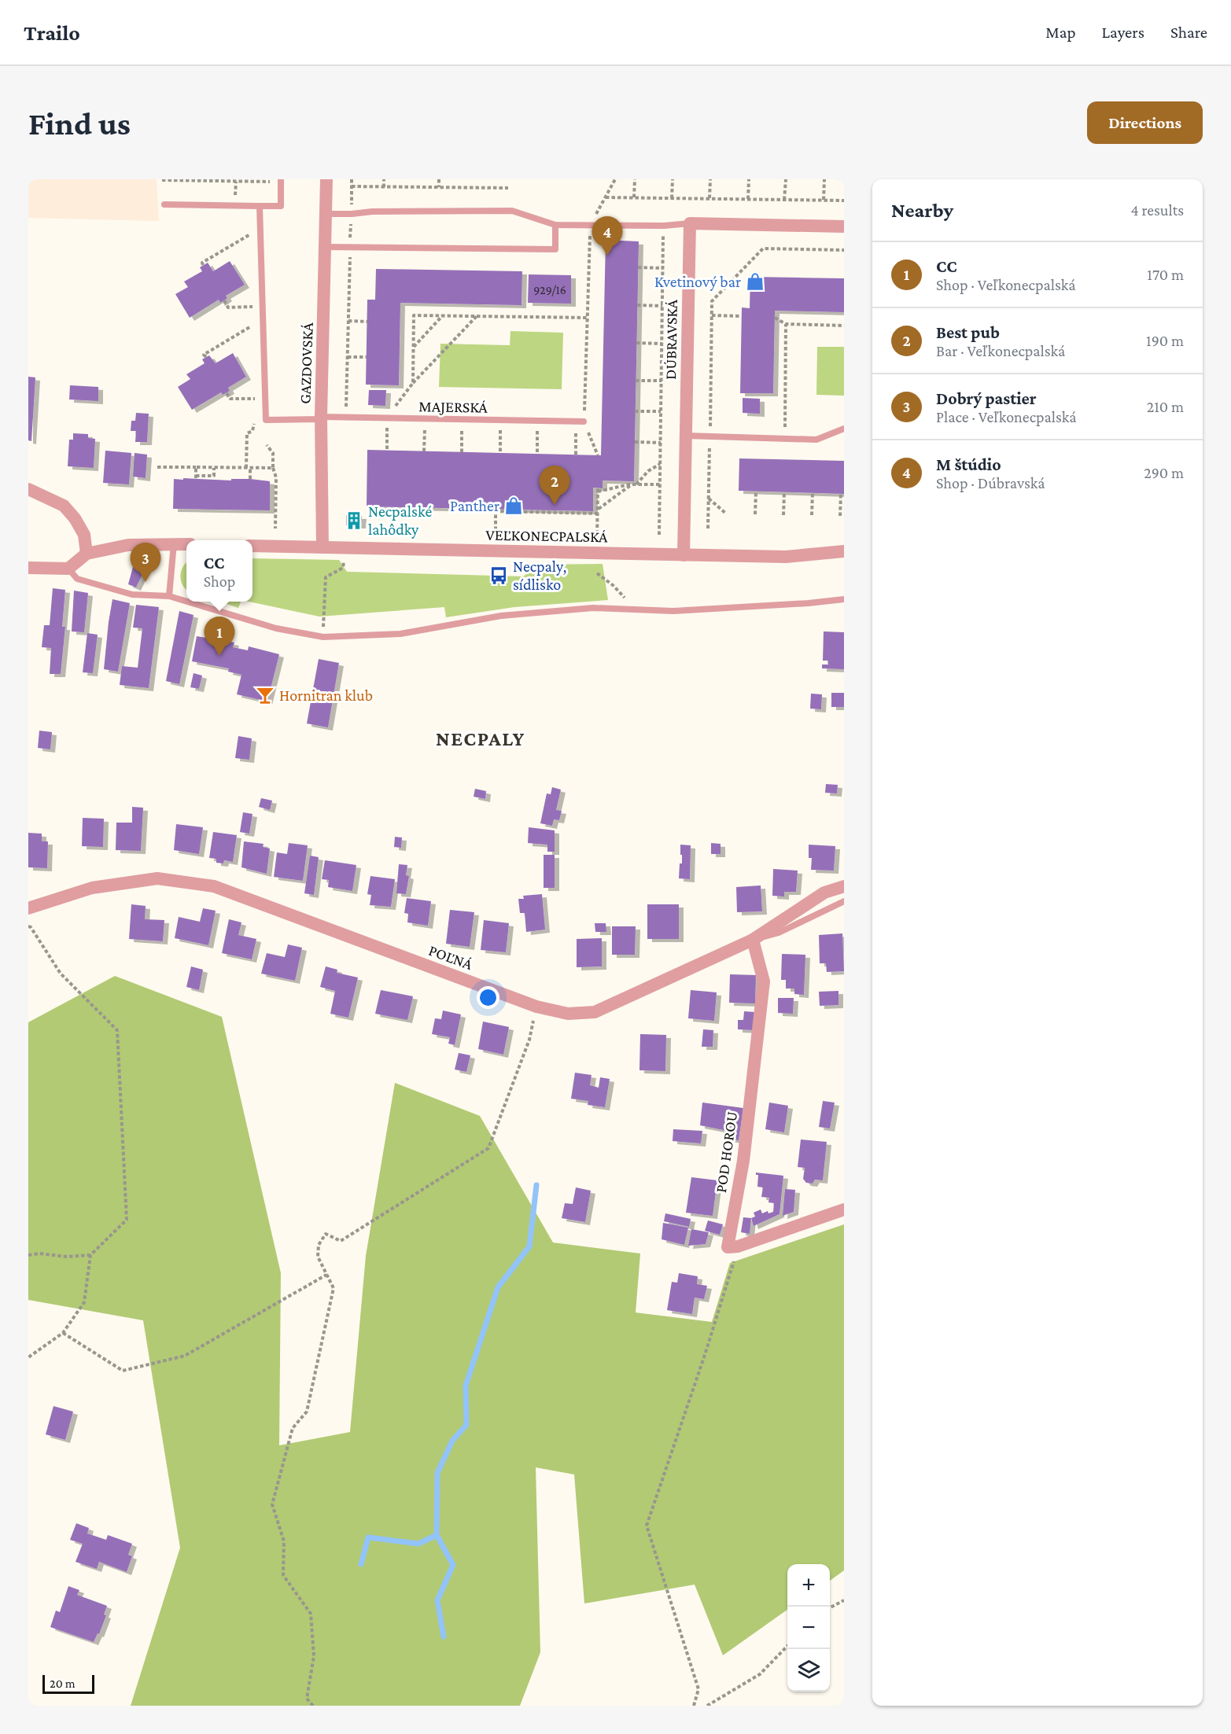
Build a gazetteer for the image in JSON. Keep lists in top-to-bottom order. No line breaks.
{"streets":{"street":["DÚBRAVSKÁ","GAZDOVSKÁ","VEĽKONECPALSKÁ","POĽNÁ","POD HOROU"],"lane":["MAJERSKÁ"]},"crossings":[["DÚBRAVSKÁ","VEĽKONECPALSKÁ"],["GAZDOVSKÁ","MAJERSKÁ"],["GAZDOVSKÁ","VEĽKONECPALSKÁ"],["POĽNÁ","POD HOROU"]],"districts":["NECPALY"],"places":{"shop":["Kvetinový bar","Panther"],"building":["Necpalské lahôdky"],"bus stop":["Necpaly, sídlisko"],"bar":["Hornitran klub"]},"house_numbers":["929/16"],"scale_bar":"20 m","page":{"header":"Trailo","nav":["Map","Layers","Share"],"buttons":"Directions","title":"Find us","heading":["Nearby","4 results"],"pins":["4","2","3","1"],"list":[{"mark":"1","name":"CC","note":"Shop · Veľkonecpalská","value":"170 m"},{"mark":"2","name":"Best pub","note":"Bar · Veľkonecpalská","value":"190 m"},{"mark":"3","name":"Dobrý pastier","note":"Place · Veľkonecpalská","value":"210 m"},{"mark":"4","name":"M štúdio","note":"Shop · Dúbravská","value":"290 m"}],"popup":["CC","Shop"],"map_buttons":["+","−"],"scale":"20 m"}}
